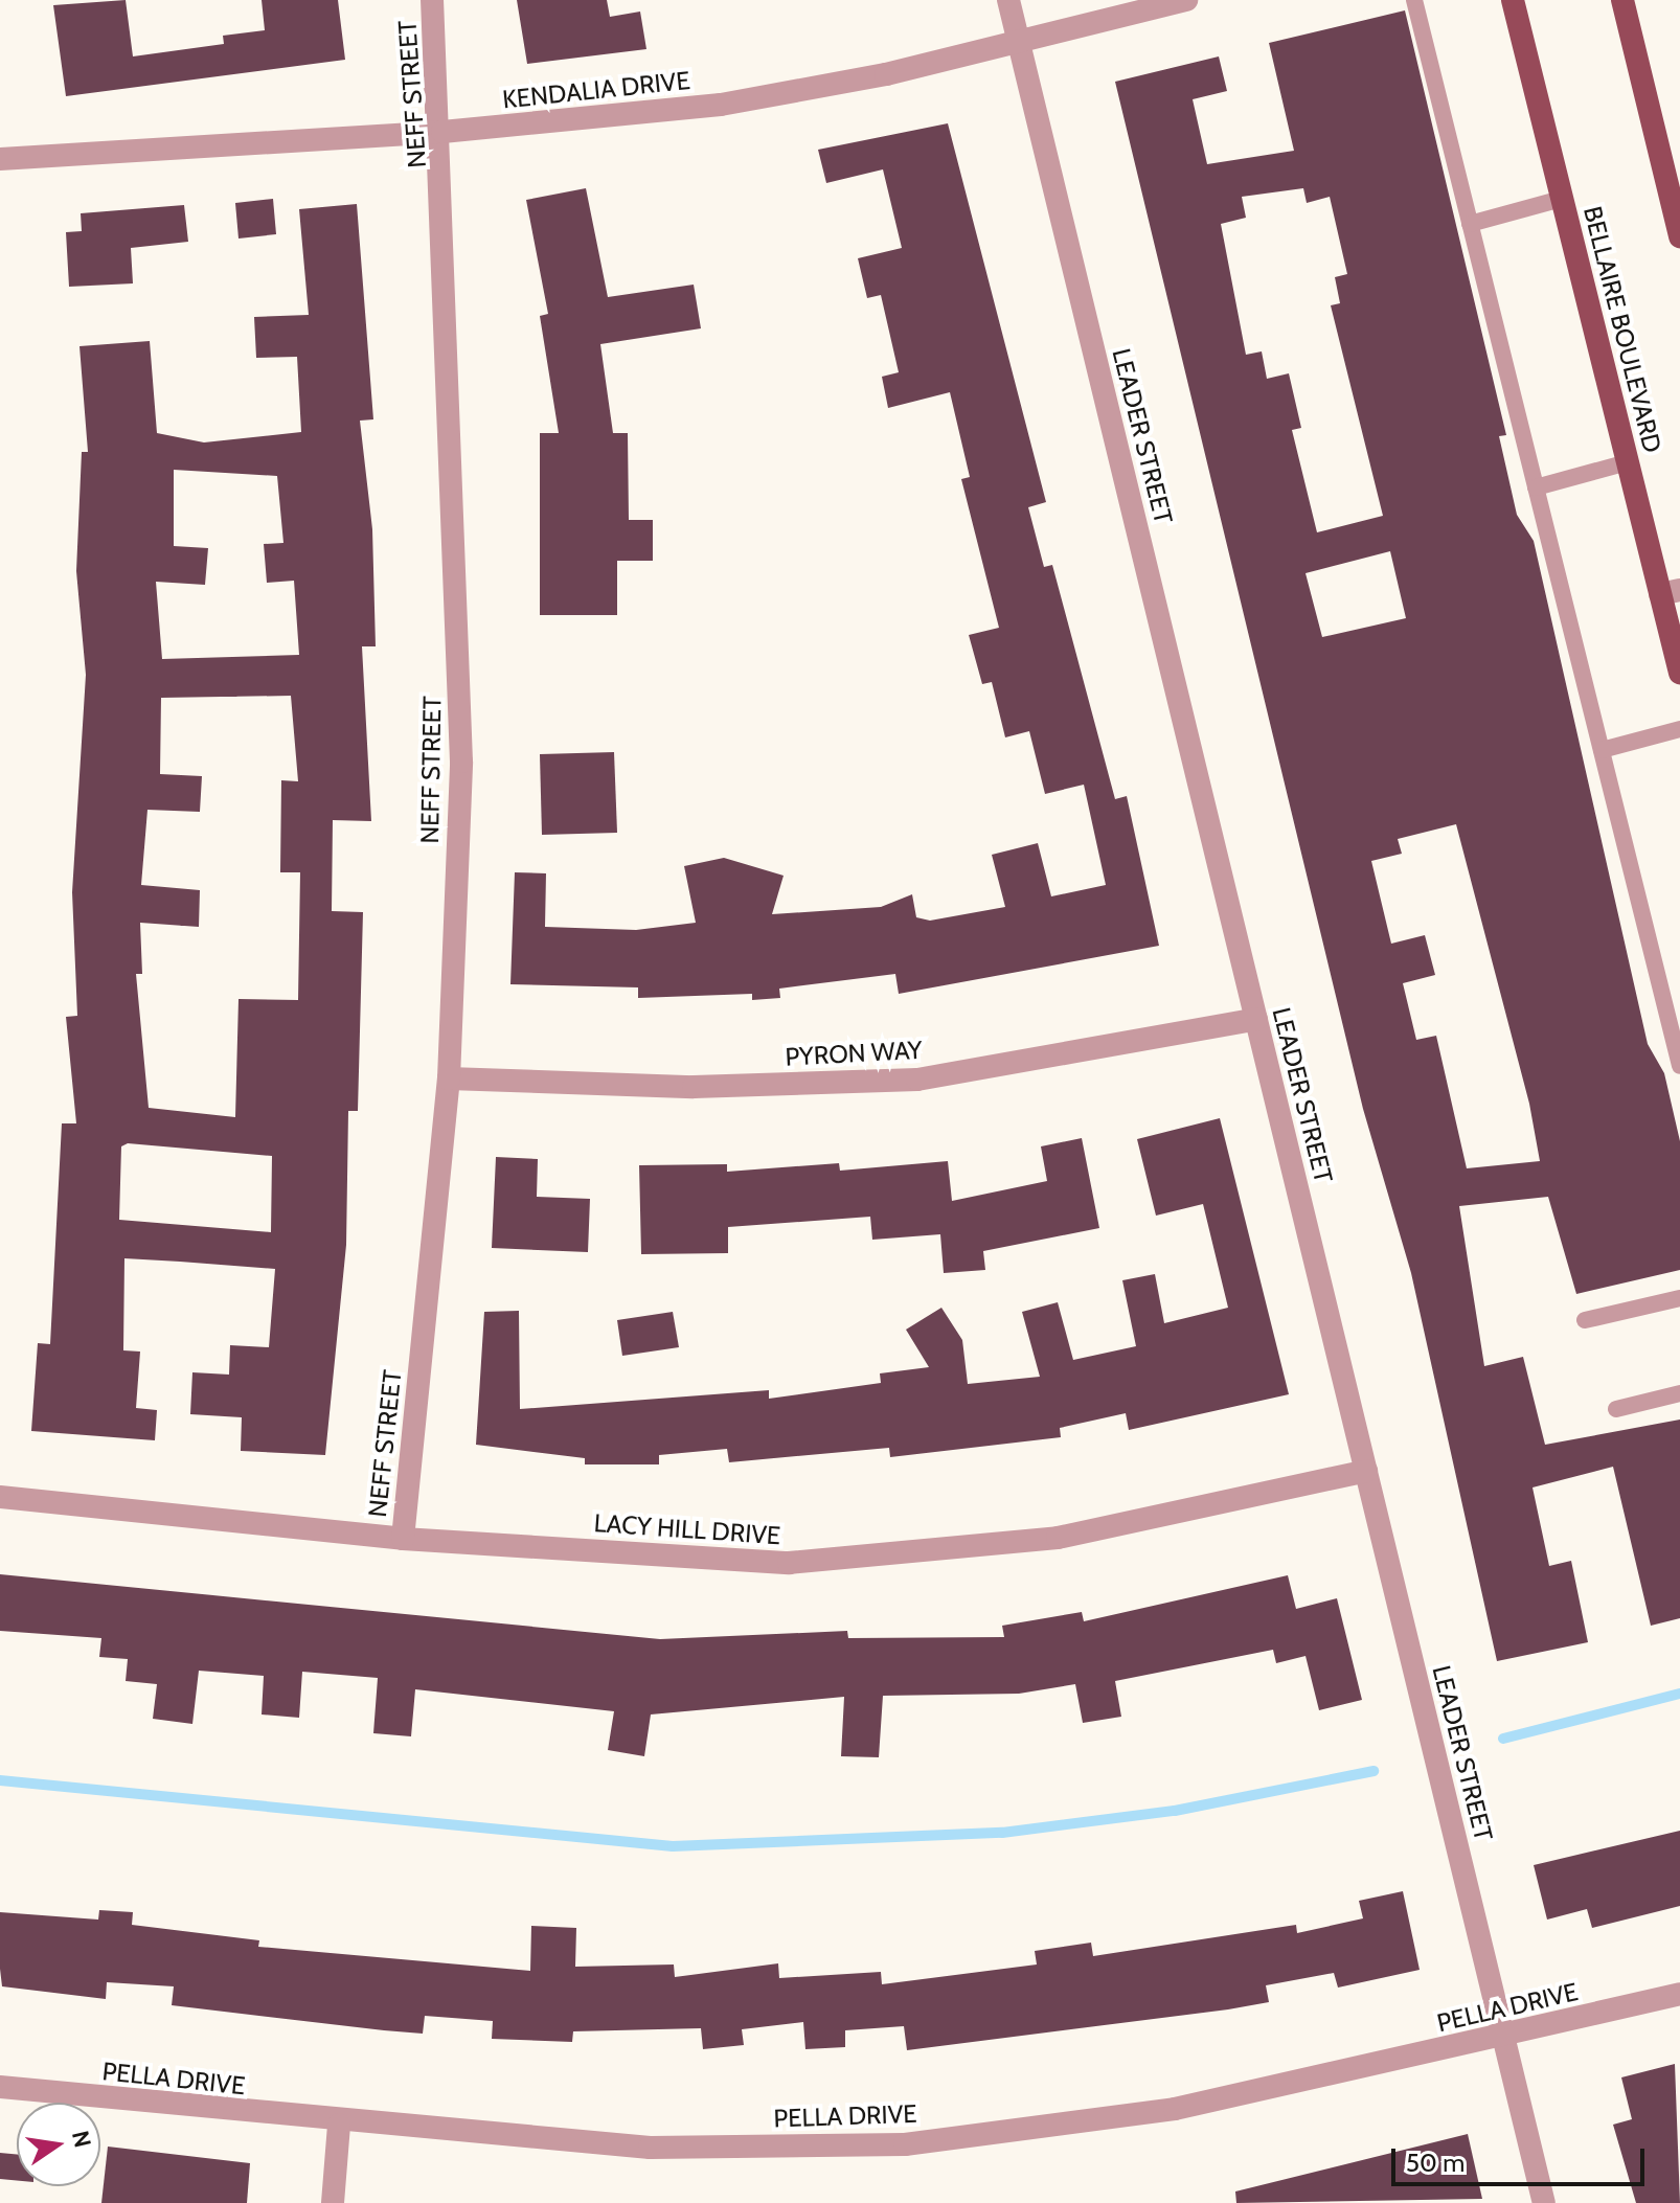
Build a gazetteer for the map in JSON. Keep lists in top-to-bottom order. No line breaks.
{"streets":{"main road":["BELLAIRE BOULEVARD"],"street":["KENDALIA DRIVE","NEFF STREET","LEADER STREET","PYRON WAY","LACY HILL DRIVE","PELLA DRIVE"]},"crossings":[["KENDALIA DRIVE","NEFF STREET"],["KENDALIA DRIVE","LEADER STREET"],["NEFF STREET","PYRON WAY"],["NEFF STREET","LACY HILL DRIVE"],["LEADER STREET","PYRON WAY"],["LEADER STREET","LACY HILL DRIVE"],["LEADER STREET","PELLA DRIVE"]],"scale_bar":"50 m","north":"right"}
